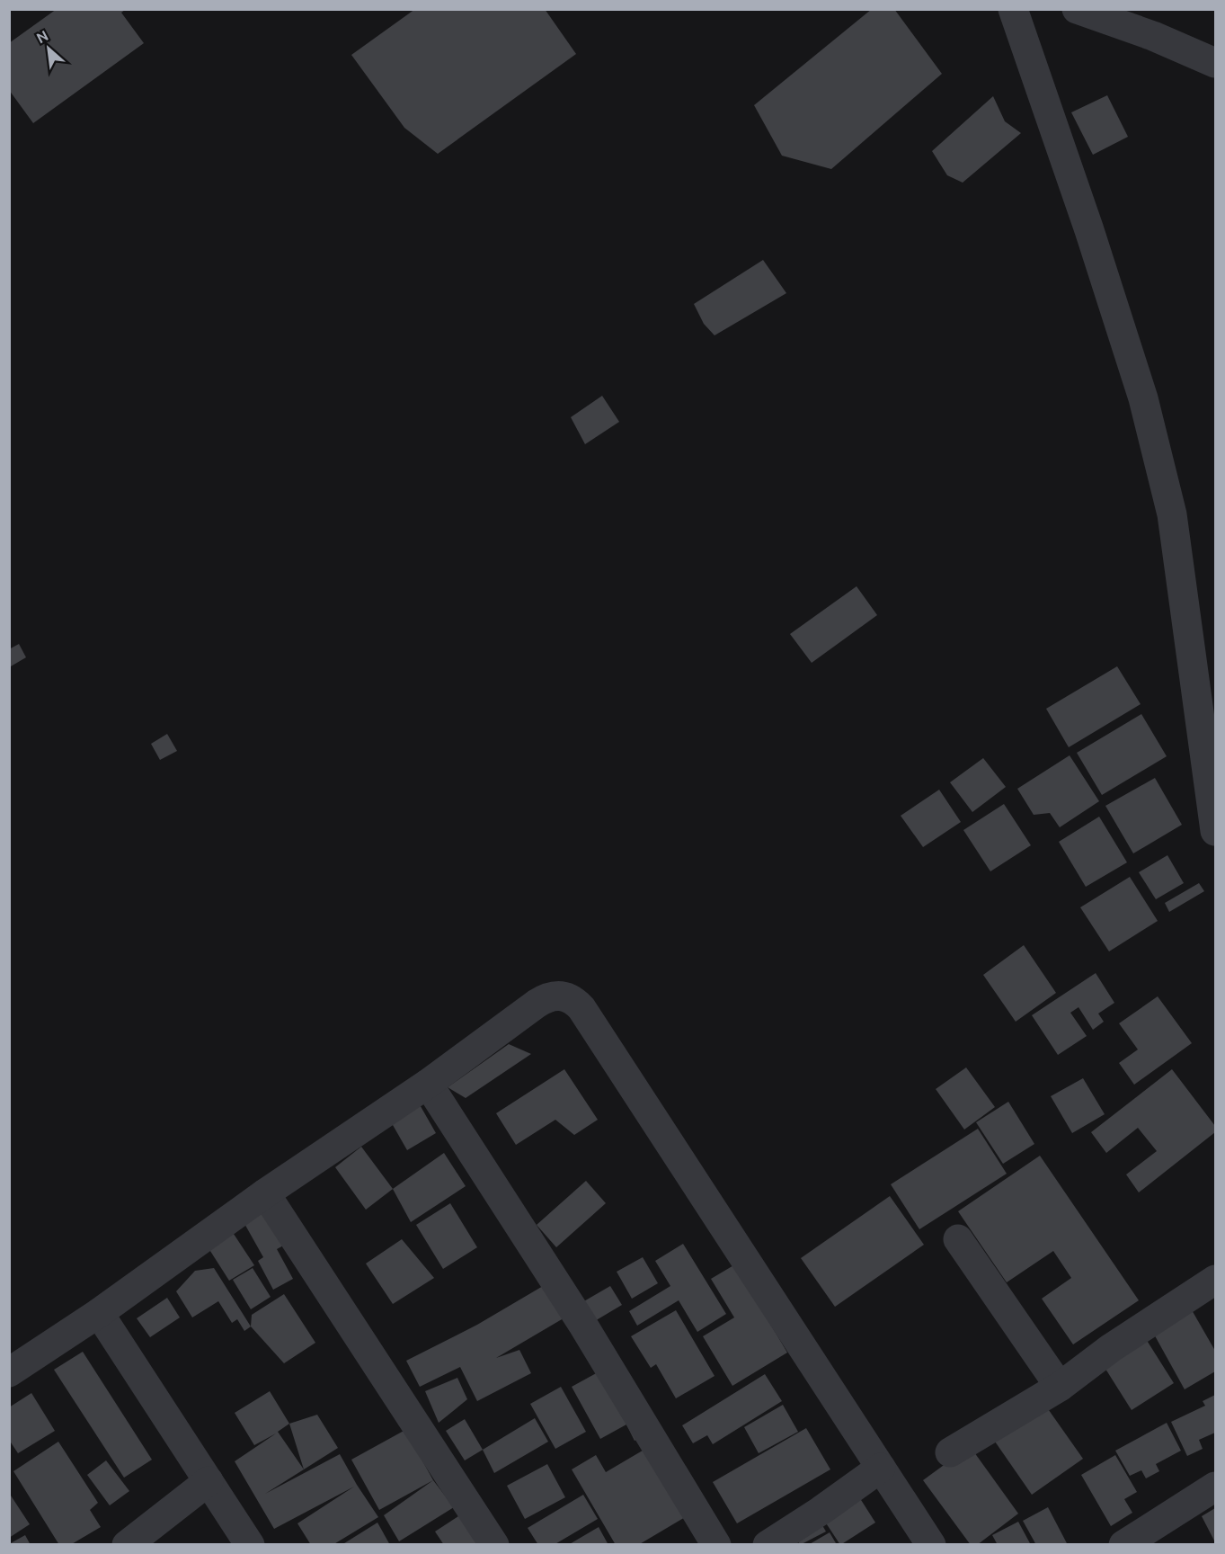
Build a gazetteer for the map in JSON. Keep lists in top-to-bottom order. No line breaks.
{"north":"top left"}
